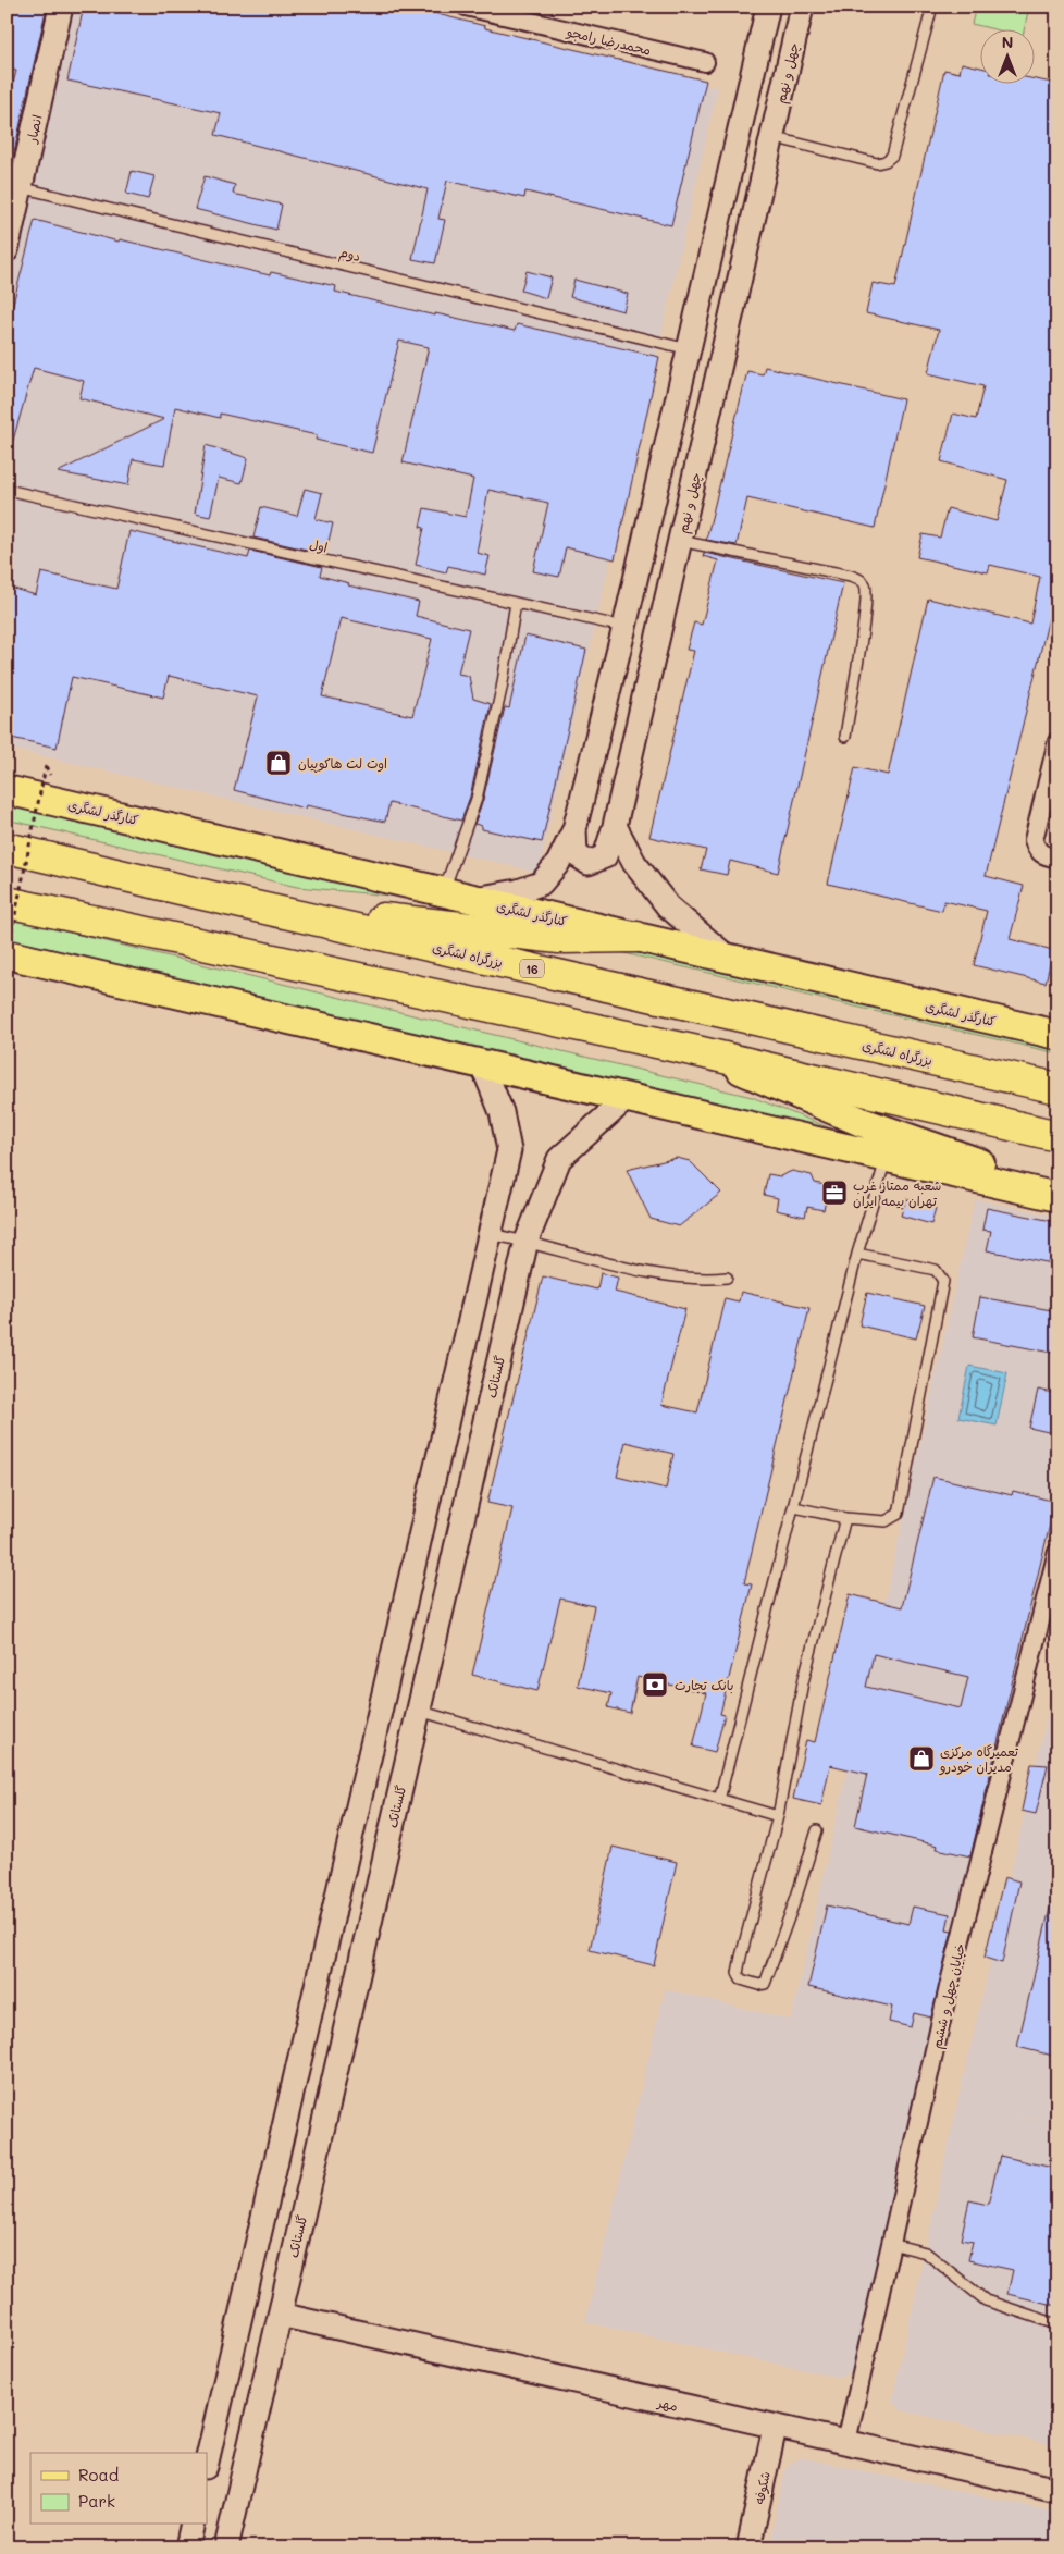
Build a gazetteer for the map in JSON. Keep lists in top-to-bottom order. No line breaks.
{"streets":{"highway":["بزرگراه لشگری","16"],"main road":["کنارگذر لشگری"],"street":["محمدرضا رامجو","چهل و نهم","انصار","گلستانک","خیابان چهل و ششم","مهر","شکوفه"],"lane":["دوم","اول"]},"crossings":[["انصار","دوم"],["گلستانک","مهر"],["خیابان چهل و ششم","مهر"],["مهر","شکوفه"]],"places":{"shop":["اوت لت هاکوپیان","تعمیرگاه مرکزی مدیران خودرو"],"office":["شعبه ممتاز غرب تهران بیمه ایران"],"bank":["بانک تجارت"]},"legend":["Road","Park"],"north":"top"}
